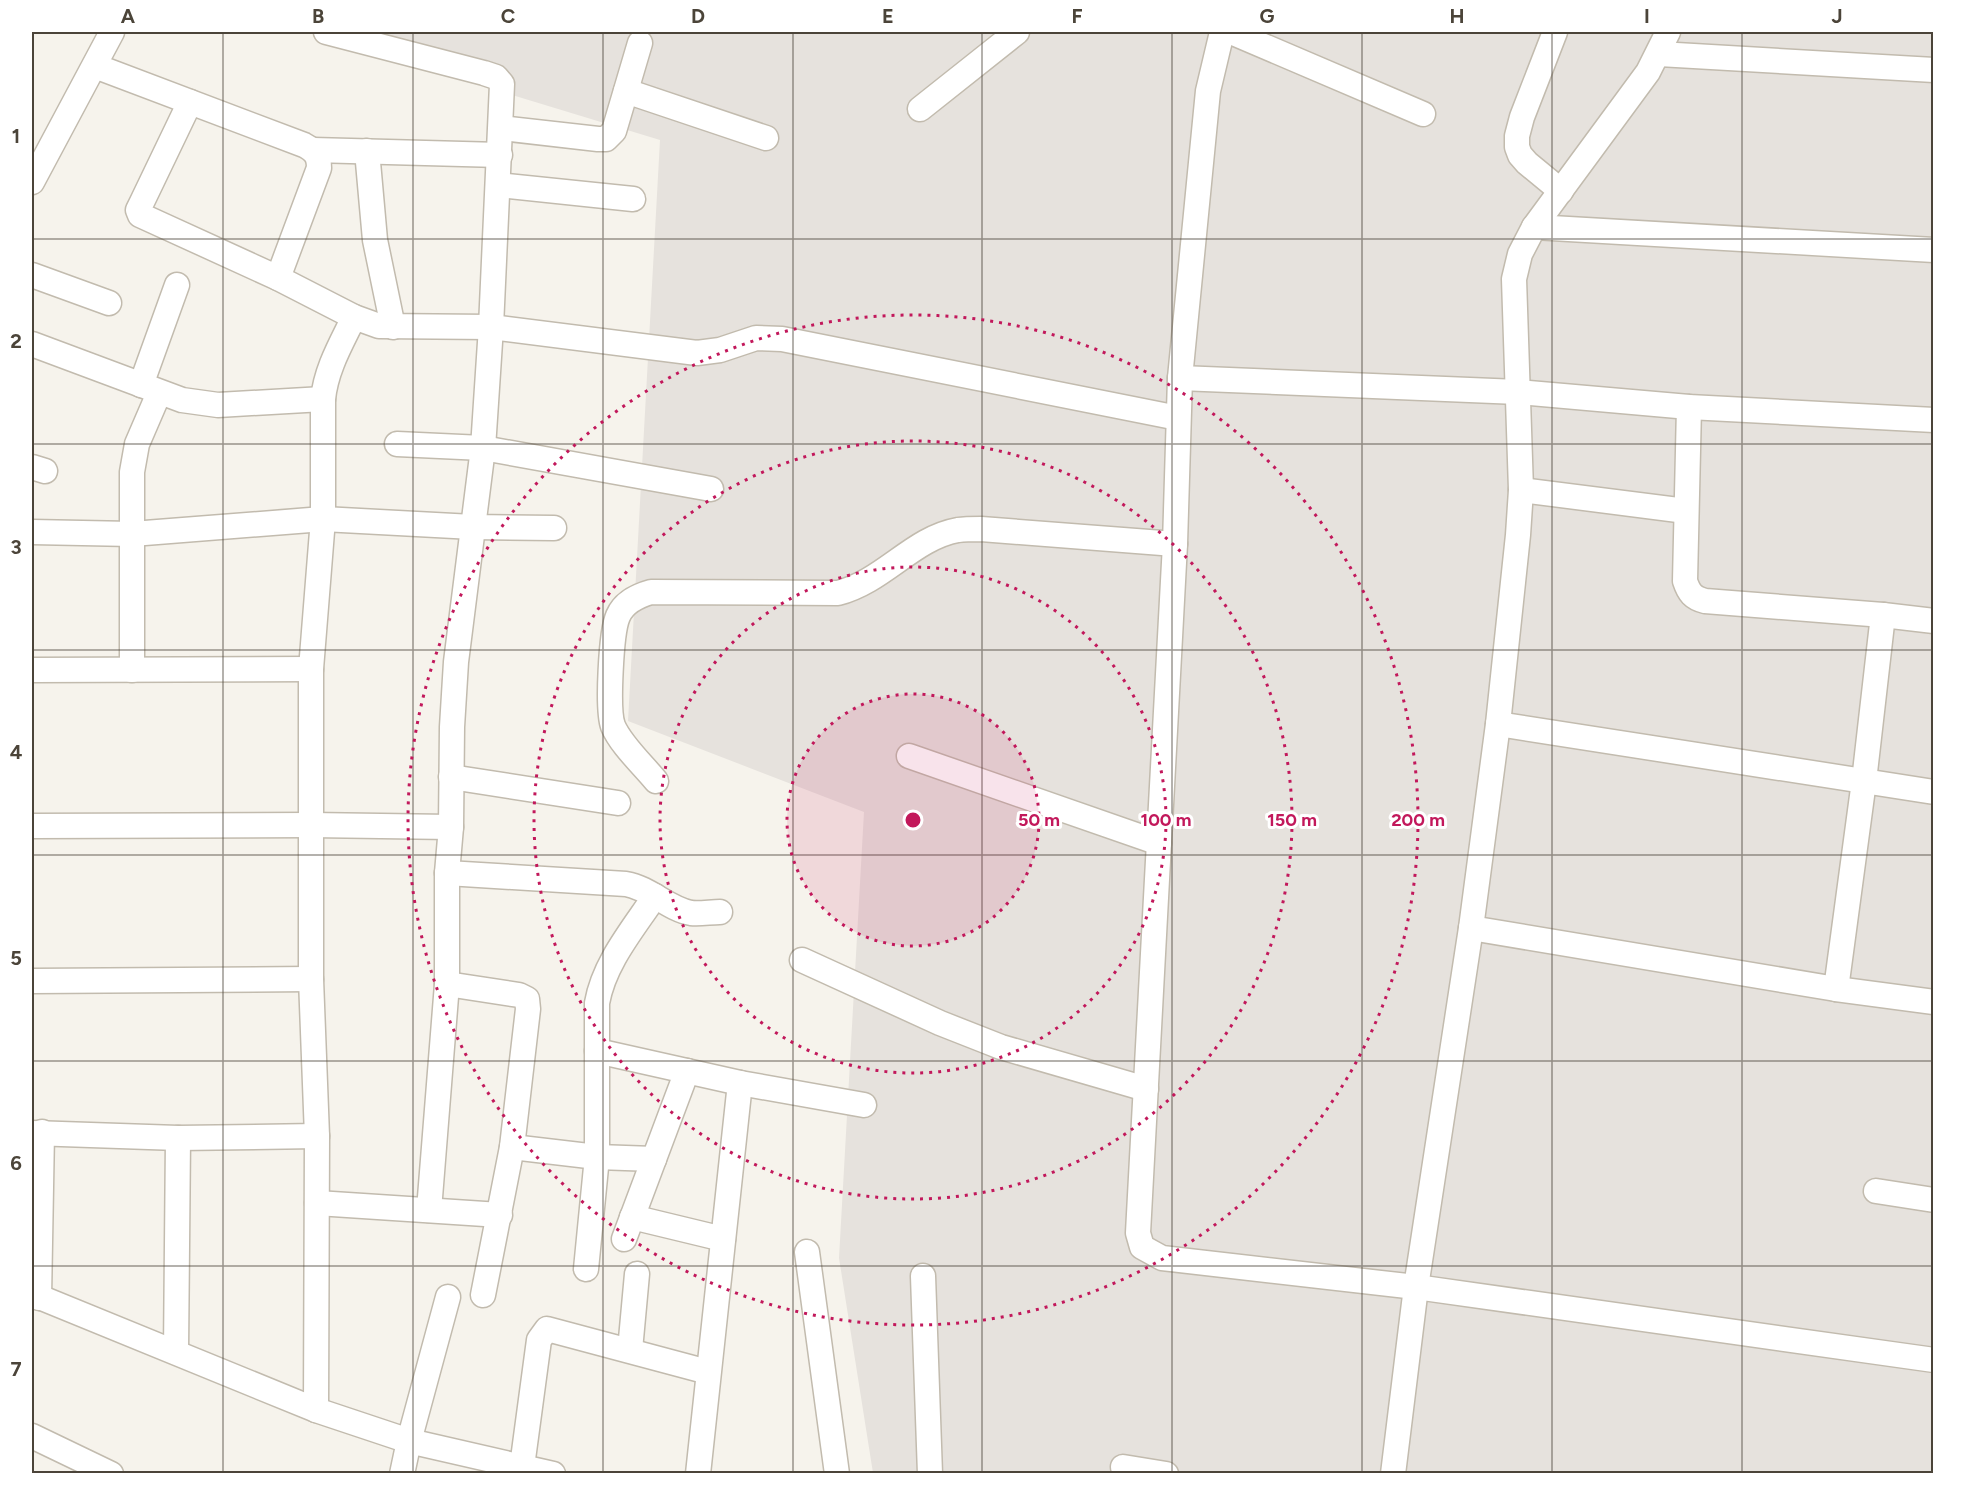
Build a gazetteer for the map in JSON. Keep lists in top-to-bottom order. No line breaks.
{"grid":{"columns":["A","B","C","D","E","F","G","H","I","J"],"rows":["1","2","3","4","5","6","7"]},"rings":["50 m","100 m","150 m","200 m"]}
